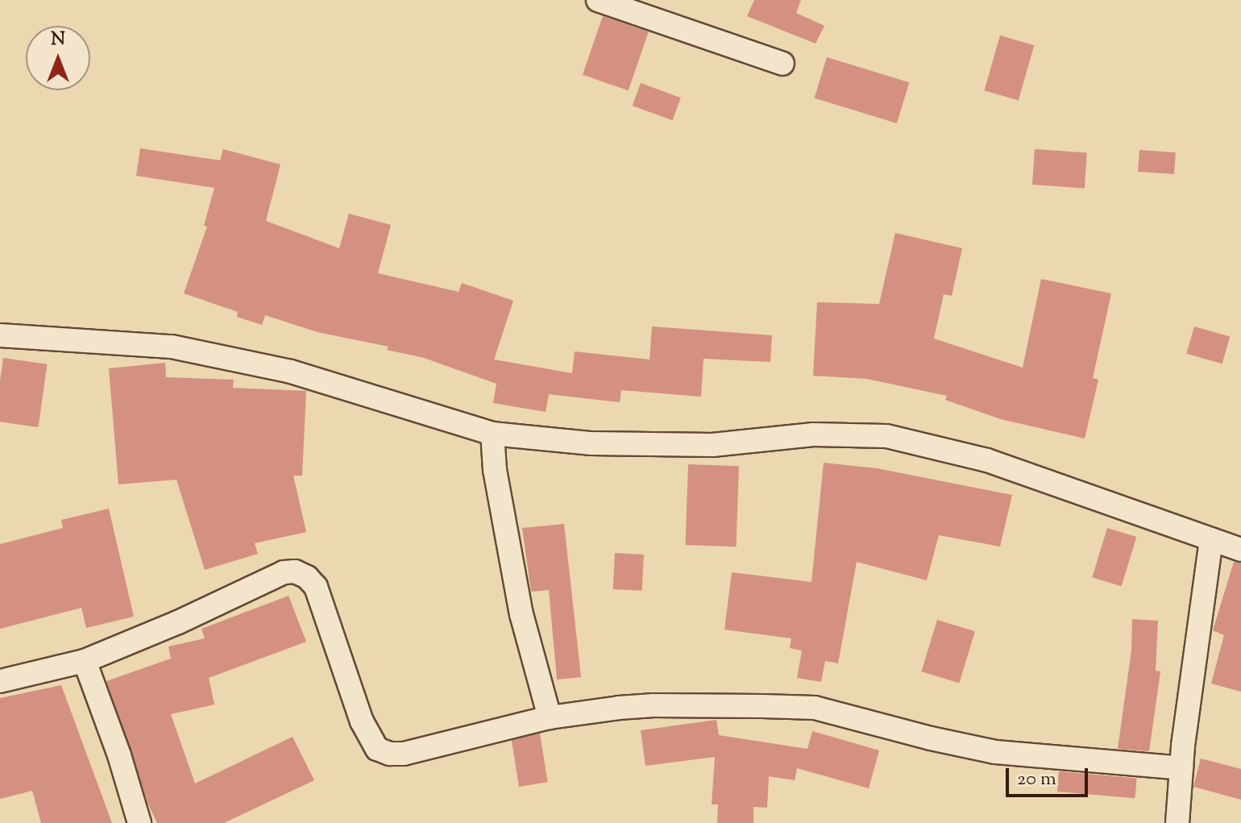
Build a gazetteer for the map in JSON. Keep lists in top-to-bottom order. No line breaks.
{"scale_bar":"20 m","north":"top"}
